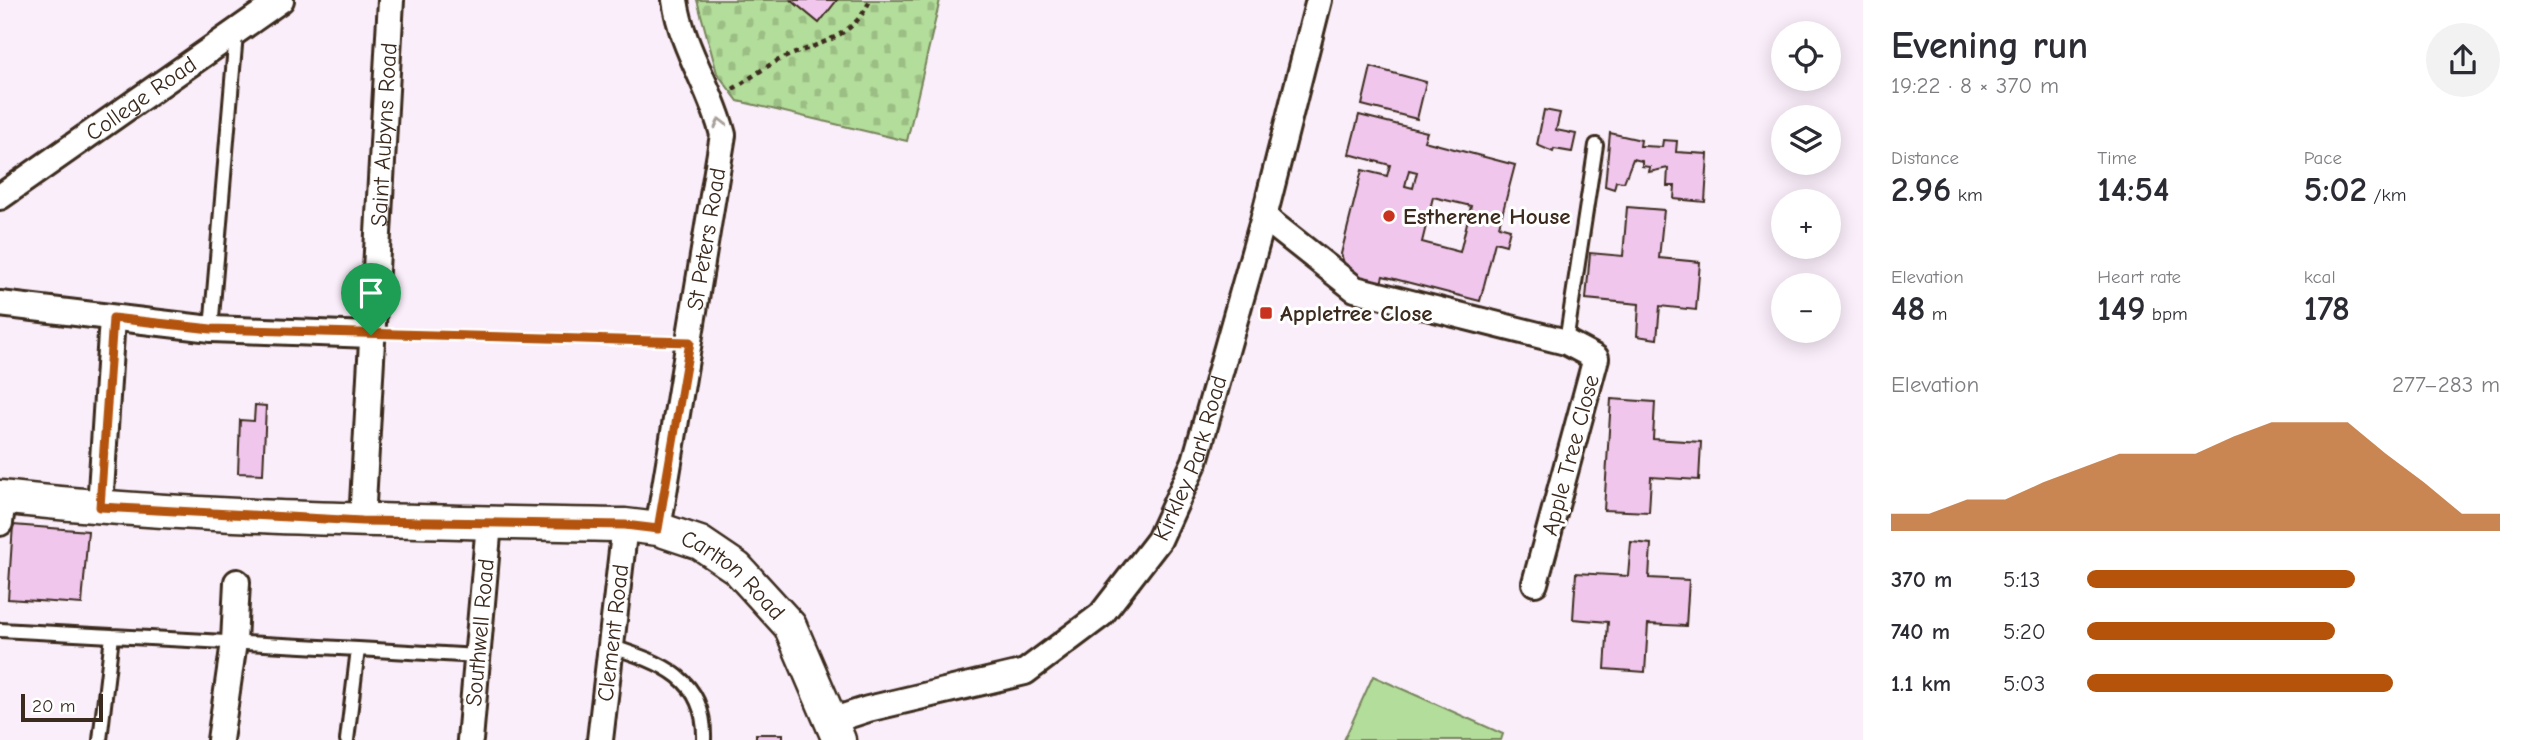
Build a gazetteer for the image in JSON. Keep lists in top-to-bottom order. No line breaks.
{"streets":{"street":["College Road","Saint Aubyns Road","St Peters Road","Apple Tree Close","Kirkley Park Road","Carlton Road","Southwell Road","Clement Road"]},"crossings":[["Saint Aubyns Road","Carlton Road"],["St Peters Road","Carlton Road"],["Apple Tree Close","Kirkley Park Road"],["Kirkley Park Road","Carlton Road"],["Carlton Road","Southwell Road"],["Carlton Road","Clement Road"]],"one_way":["St Peters Road"],"places":{"other":["Estherene House"],"transit":["Appletree Close"]},"scale_bar":"20 m","page":{"heading":["Evening run","19:22 · 8 × 370 m"],"map_buttons":["+","−"],"stats":[["Distance","2.96 km"],["Time","14:54"],["Pace","5:02 /km"],["Elevation","48 m"],["Heart rate","149 bpm"],["kcal","178"]],"chart":["Elevation","277–283 m"],"list":[{"name":"370 m","note":"5:13"},{"name":"740 m","note":"5:20"},{"name":"1.1 km","note":"5:03"}],"scale":"20 m"}}
